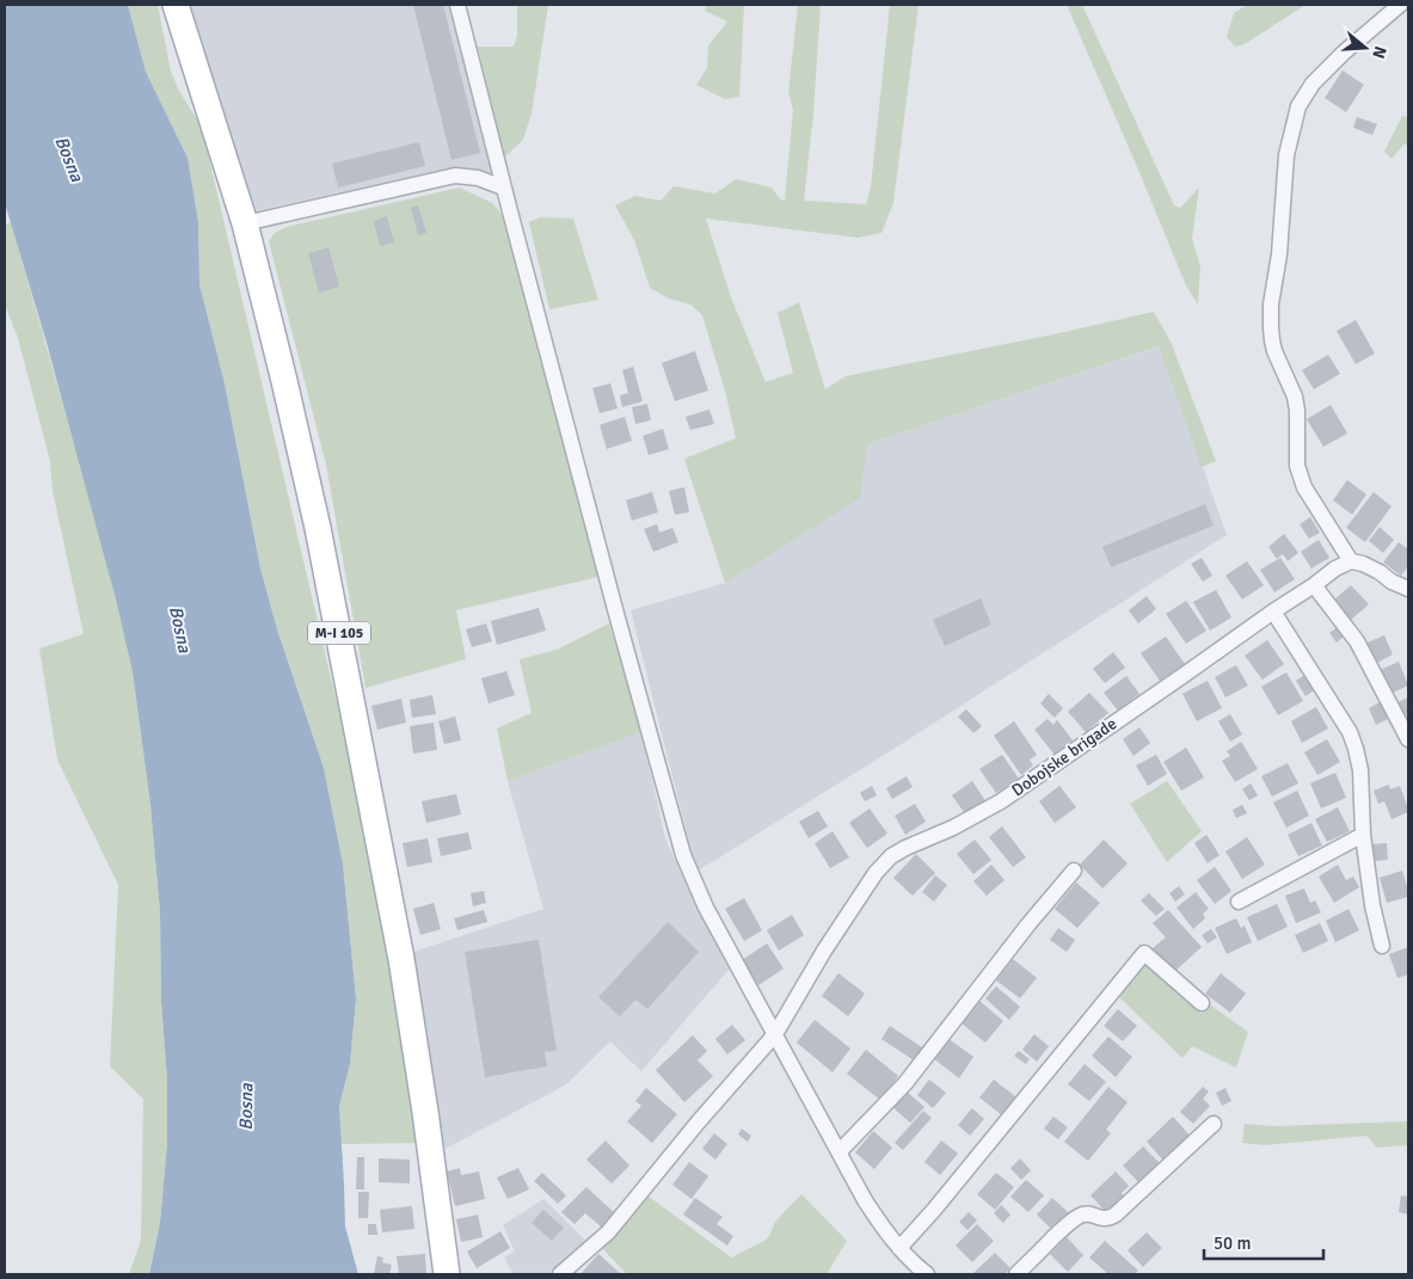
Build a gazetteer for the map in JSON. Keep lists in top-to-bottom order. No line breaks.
{"streets":{"main road":["M-I 105"],"street":["Dobojske brigade"]},"water":["Bosna"],"scale_bar":"50 m","north":"right"}
